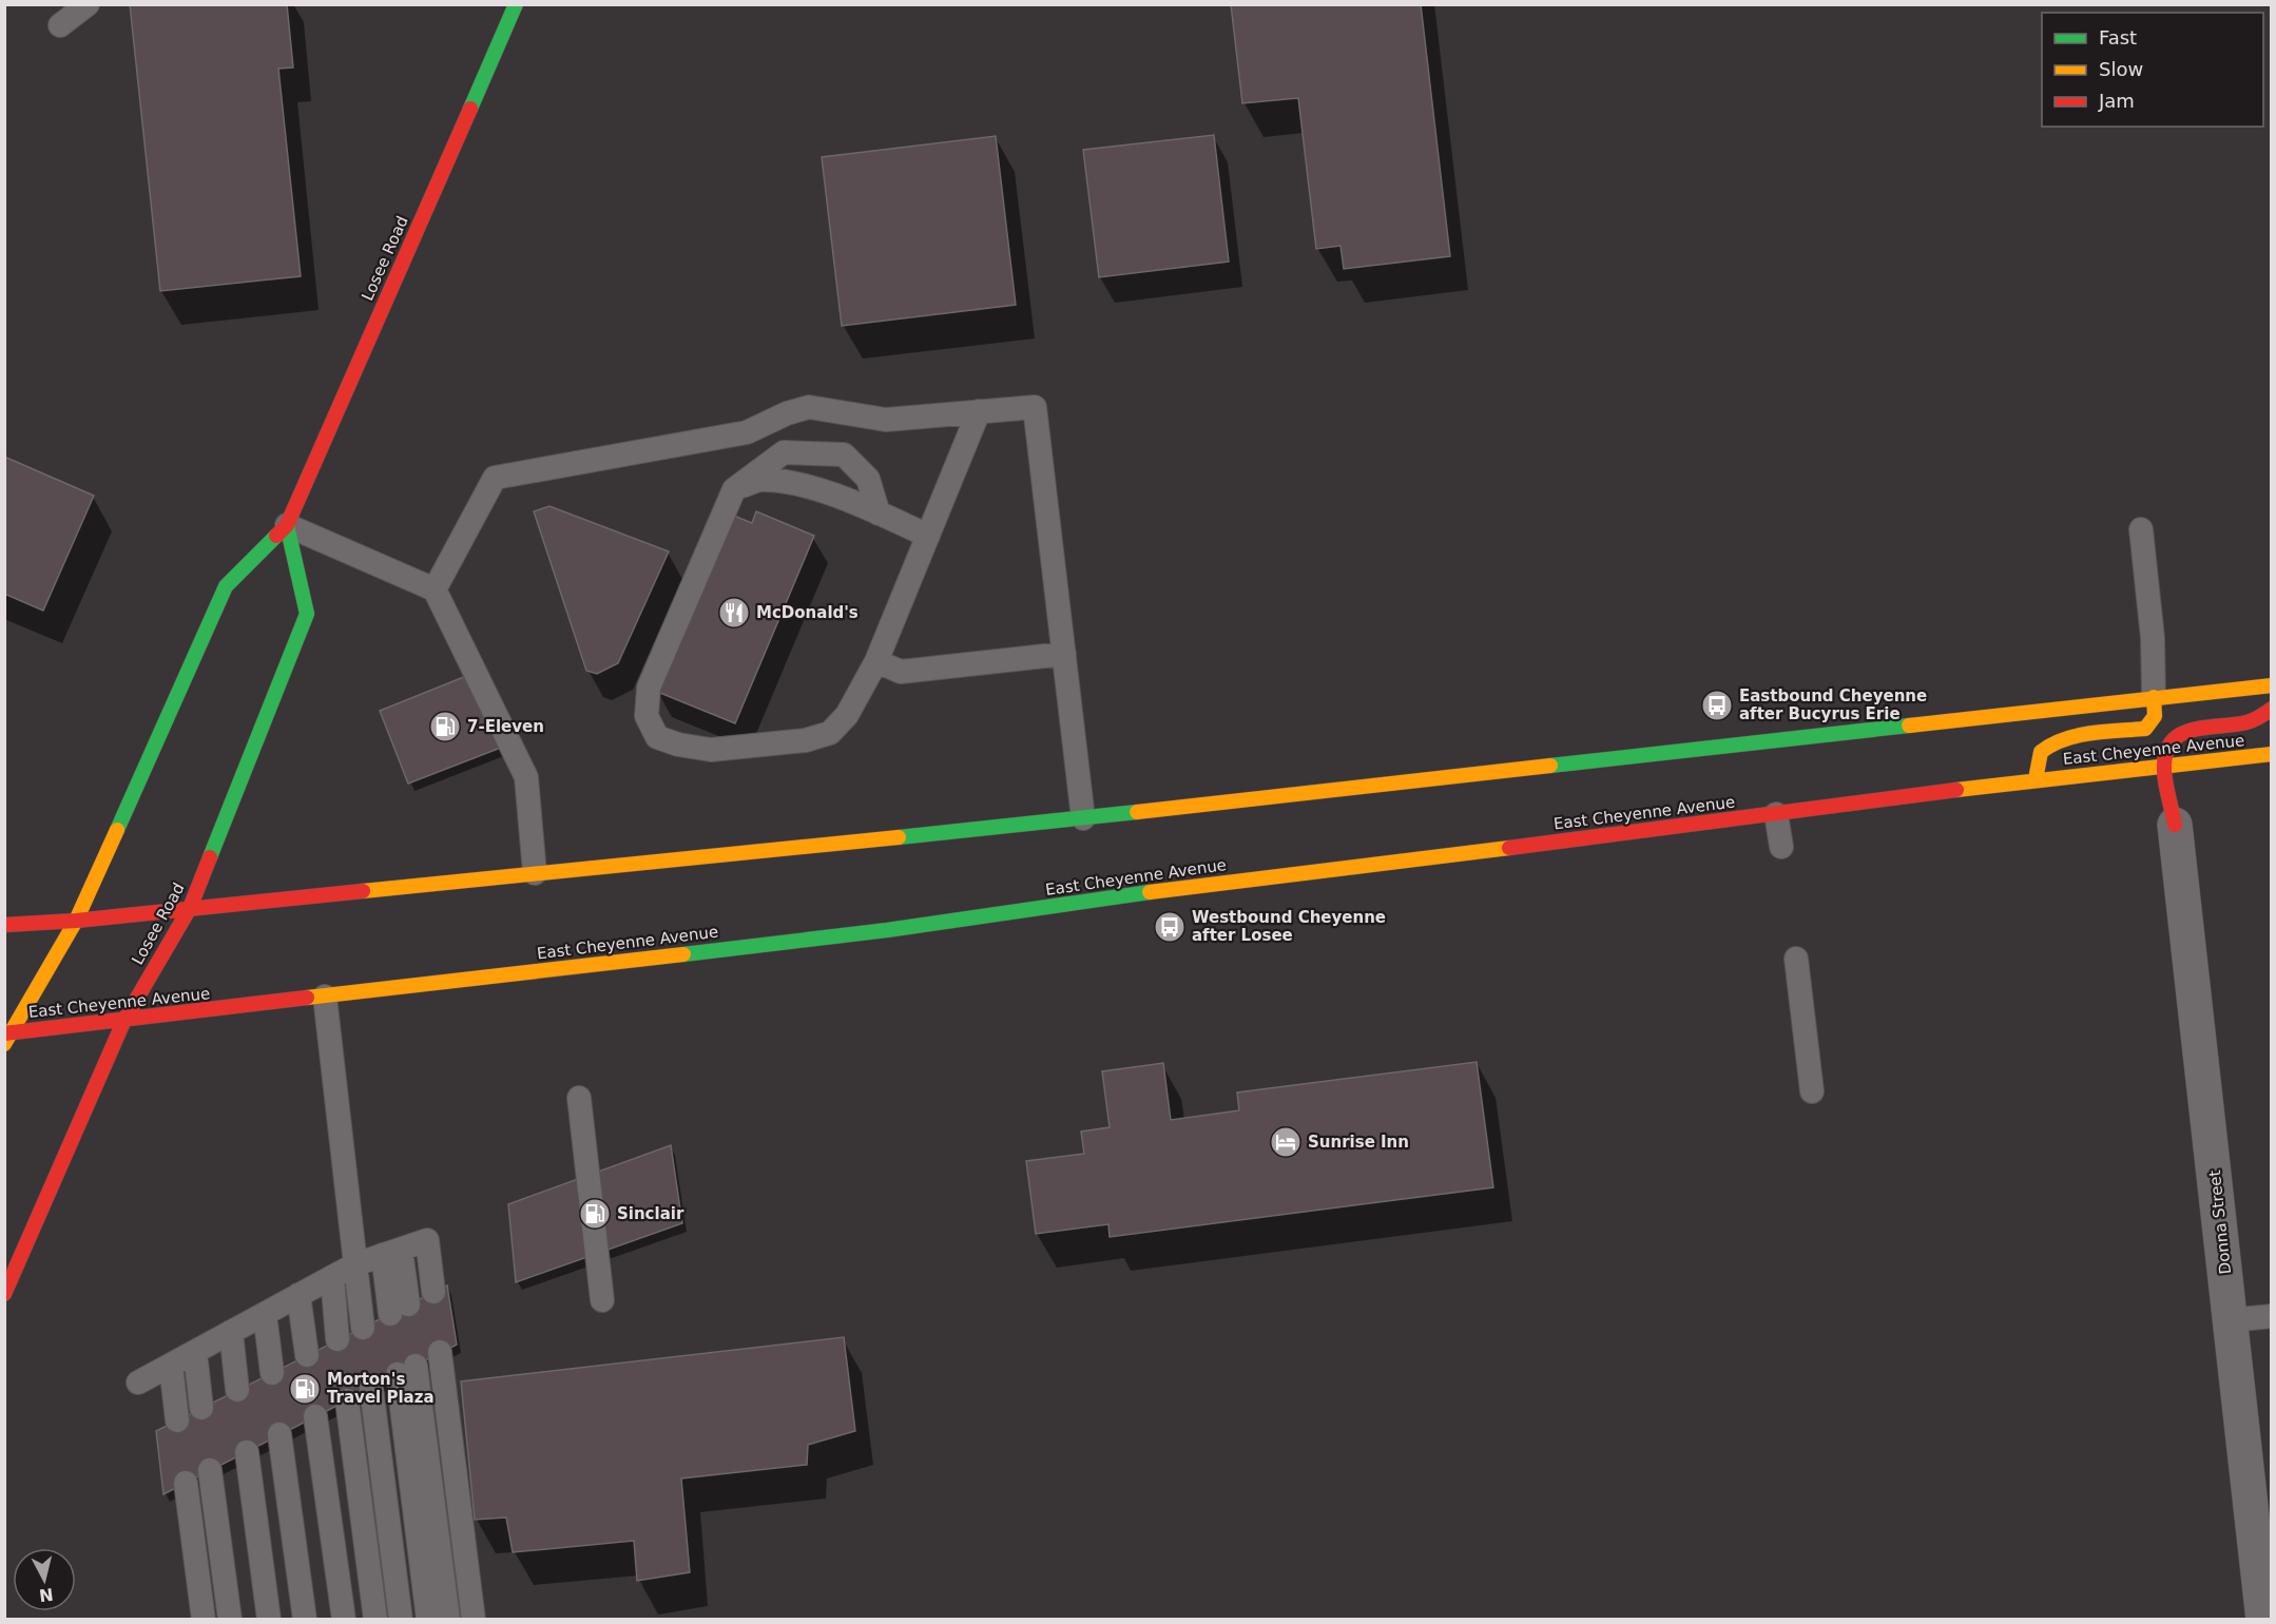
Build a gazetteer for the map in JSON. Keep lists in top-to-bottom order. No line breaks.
{"streets":{"main road":["Losee Road","East Cheyenne Avenue"],"street":["Donna Street"]},"crossings":[["Losee Road","East Cheyenne Avenue"]],"places":{"restaurant":["McDonald's"],"bus stop":["Eastbound Cheyenne after Bucyrus Erie","Westbound Cheyenne after Losee"],"fuel station":["7-Eleven","Sinclair","Morton's Travel Plaza"],"hotel":["Sunrise Inn"]},"legend":["Fast","Slow","Jam"],"north":"bottom"}
